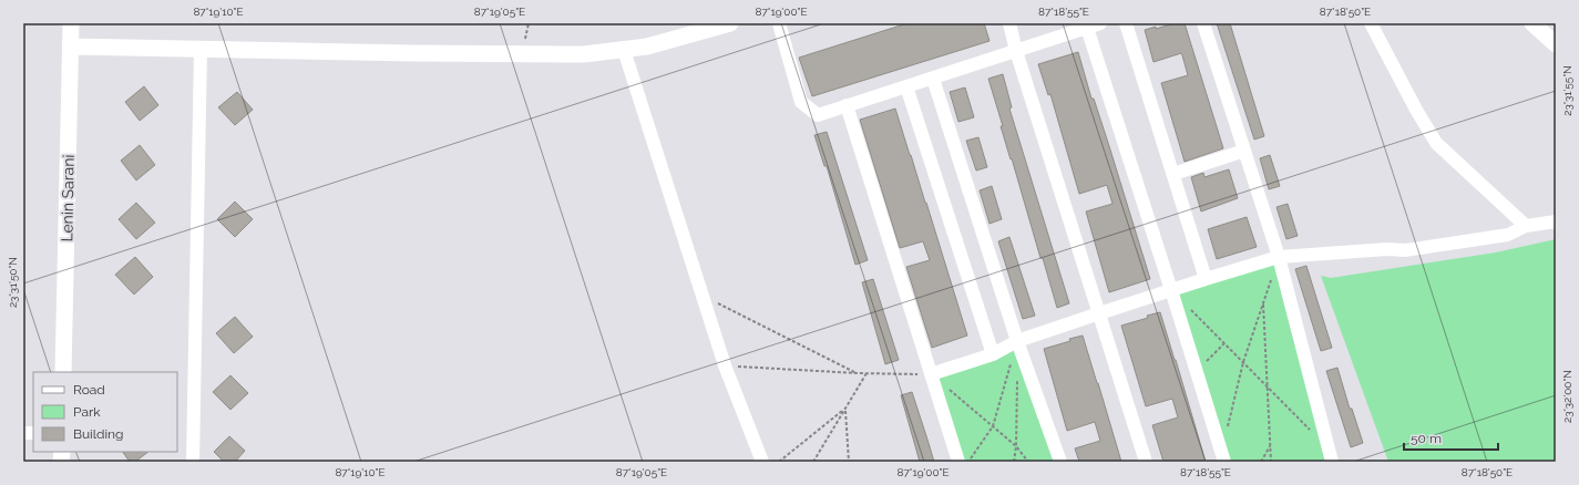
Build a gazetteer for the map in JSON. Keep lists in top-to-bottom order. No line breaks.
{"streets":{"street":["Lenin Sarani"]},"legend":["Road","Park","Building"],"scale_bar":"50 m","coordinates":["87°19'10\"E","87°19'05\"E","87°19'00\"E","87°18'55\"E","87°18'50\"E","23°31'55\"N","23°31'50\"N","23°32'00\"N"]}
